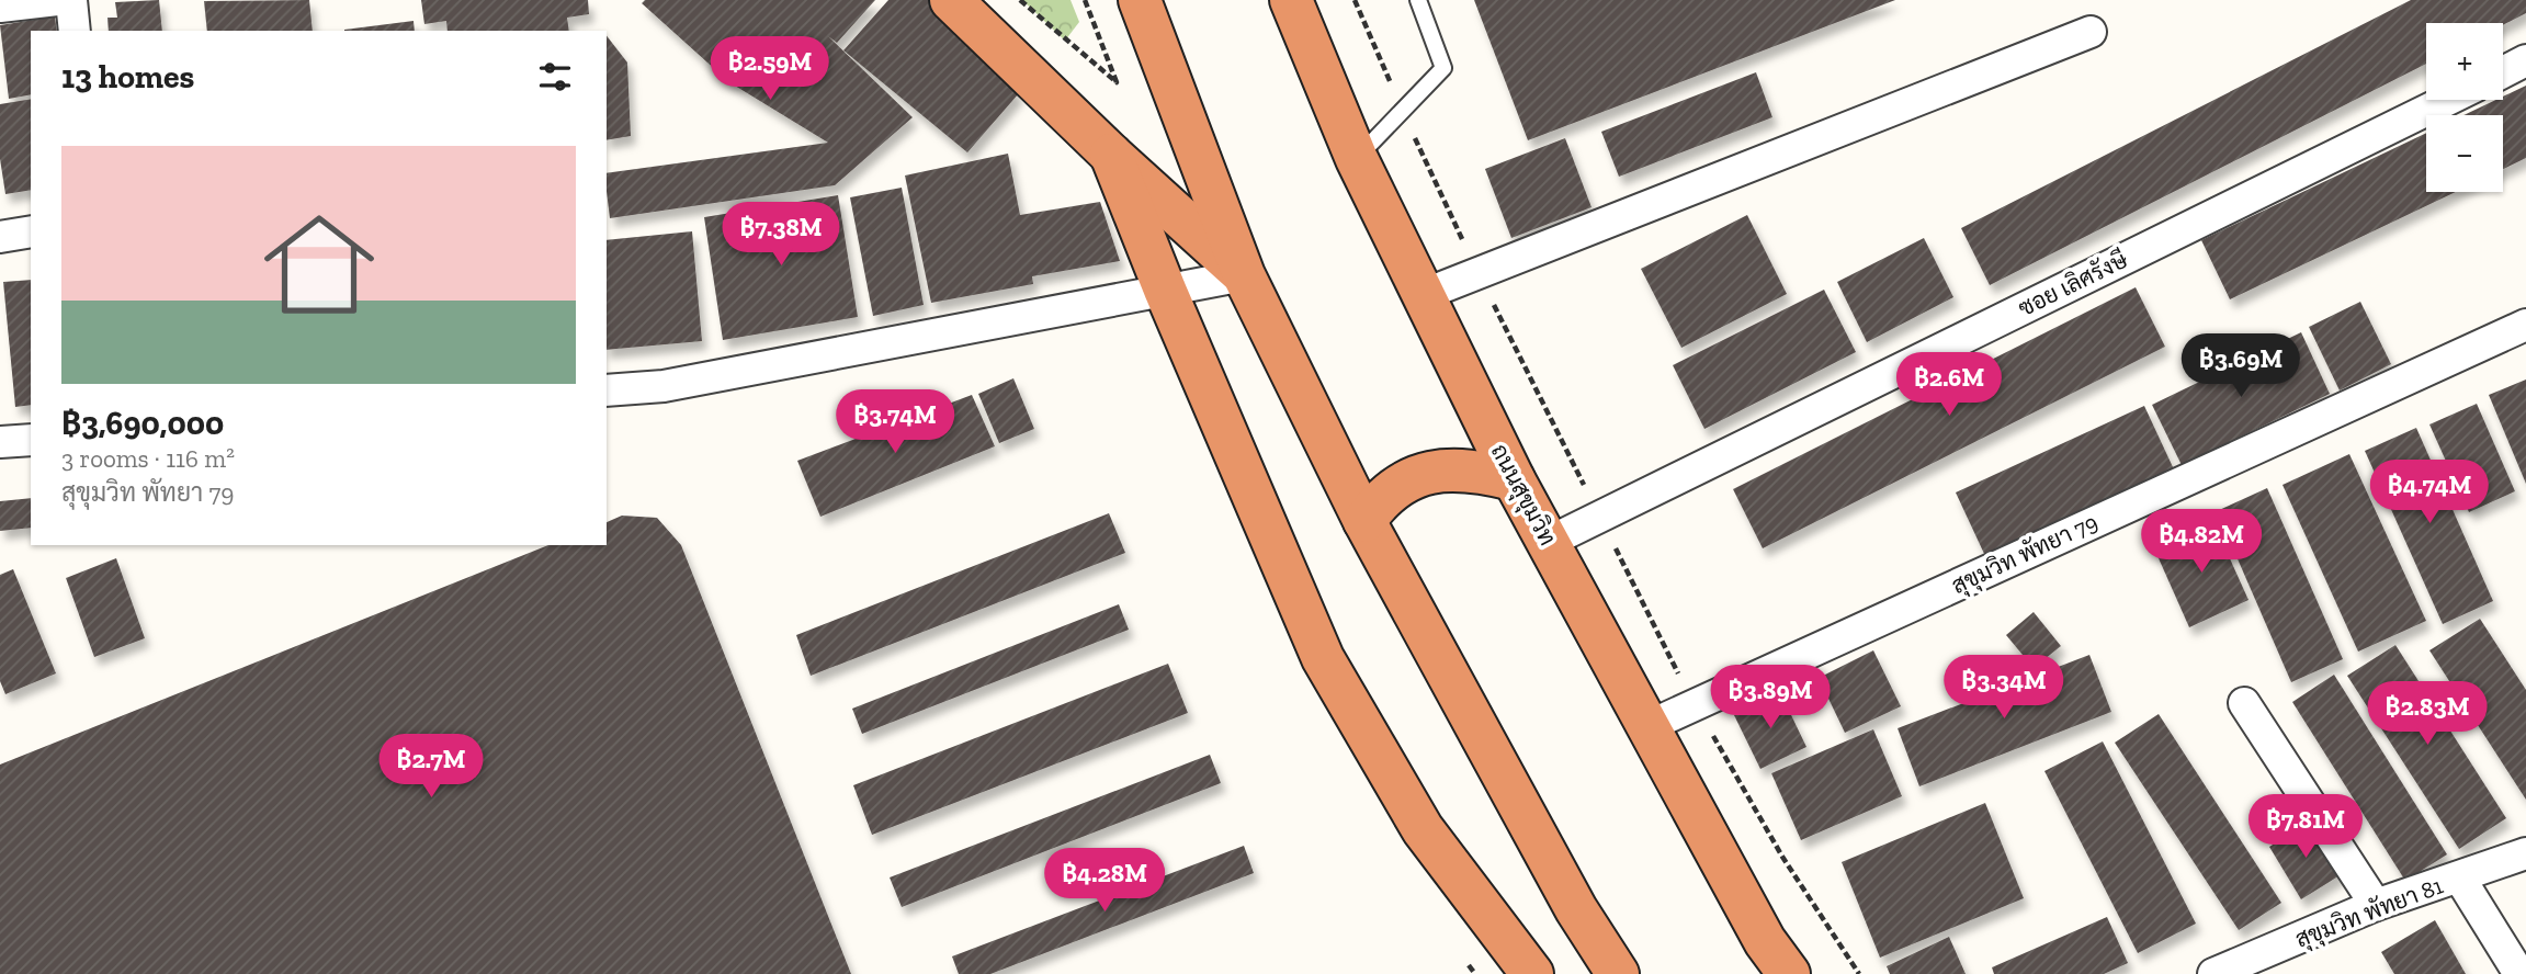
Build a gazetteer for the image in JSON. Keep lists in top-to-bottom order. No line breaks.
{"streets":{"highway":["ถนนสุขุมวิท"],"street":["ซอย เลิศรังษี","สุขุมวิท พัทยา 79","สุขุมวิท พัทยา 81"]},"crossings":[["ซอย เลิศรังษี","ถนนสุขุมวิท"],["ถนนสุขุมวิท","สุขุมวิท พัทยา 79"]],"page":{"map_buttons":["+","−"],"heading":"13 homes","price":["฿2.59M","฿7.38M","฿3.69M","฿2.6M","฿3.74M","฿4.74M","฿4.82M","฿3.34M","฿3.89M","฿2.83M","฿2.7M","฿7.81M","฿4.28M"],"list":[{"name":"฿3,690,000","note":"3 rooms · 116 m² · สุขุมวิท พัทยา 79"}]}}
